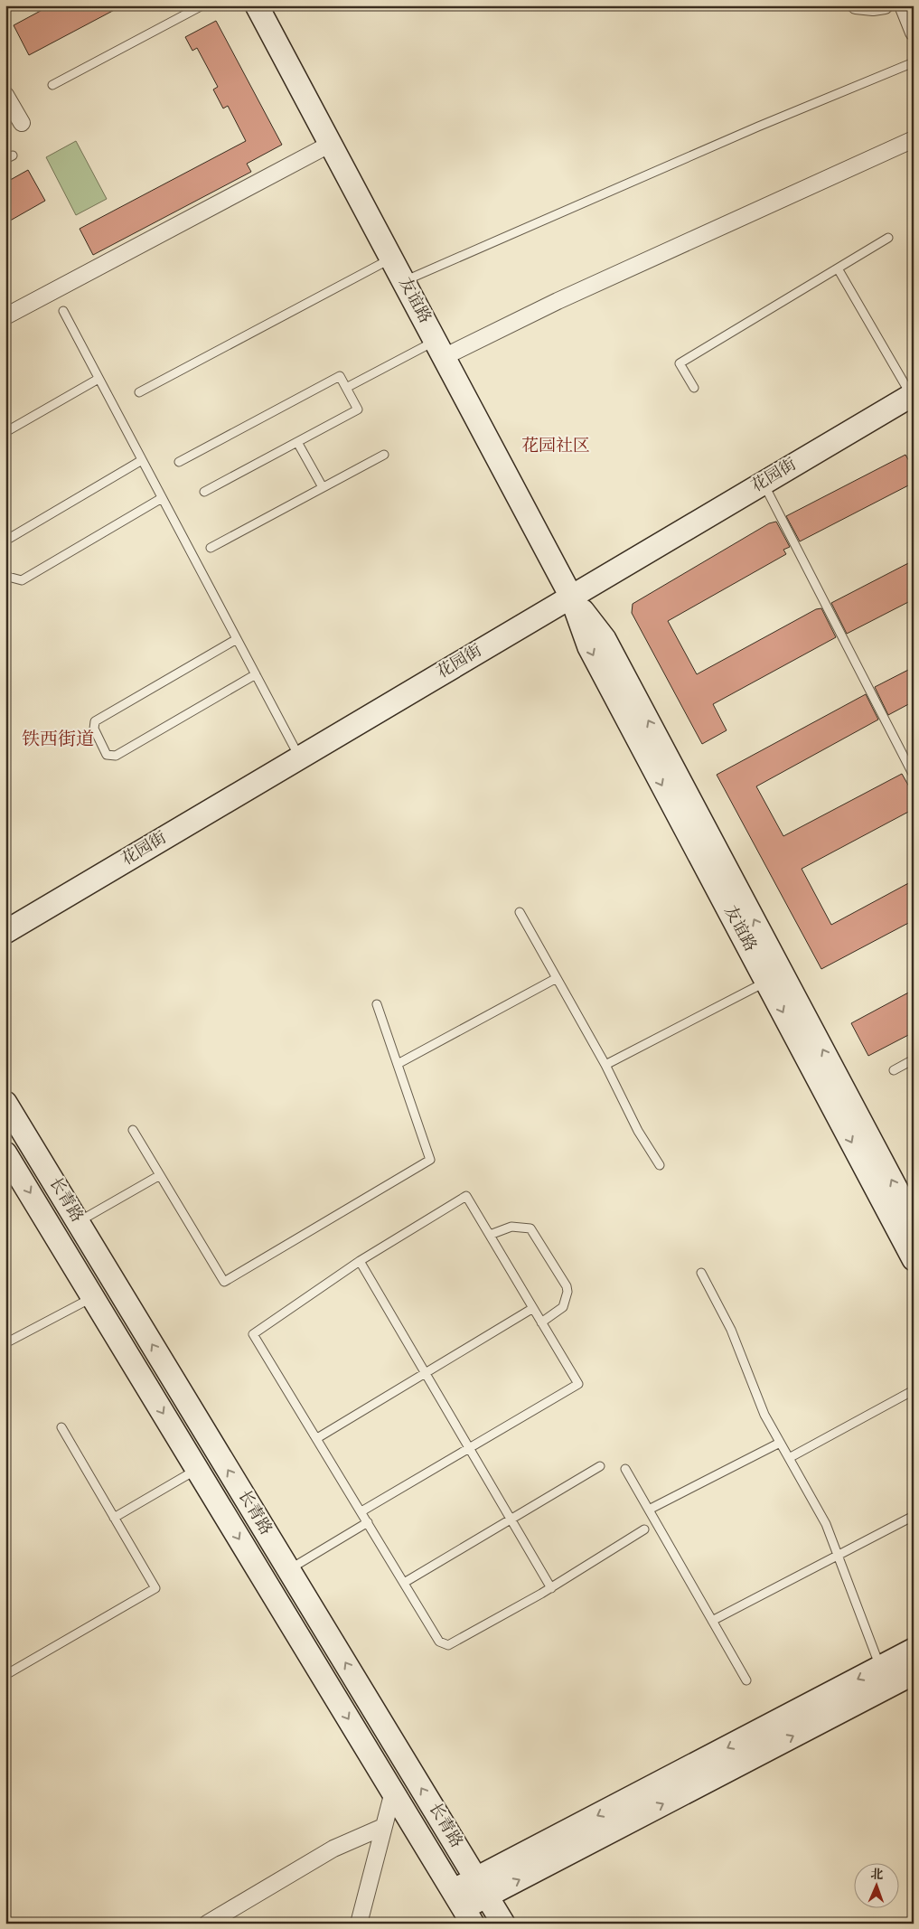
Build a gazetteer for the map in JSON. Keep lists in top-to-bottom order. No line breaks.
{"streets":{"street":["友谊路","花园街","长青路"]},"crossings":[["友谊路","花园街"]],"districts":["花园社区","铁西街道"],"north":"top"}
